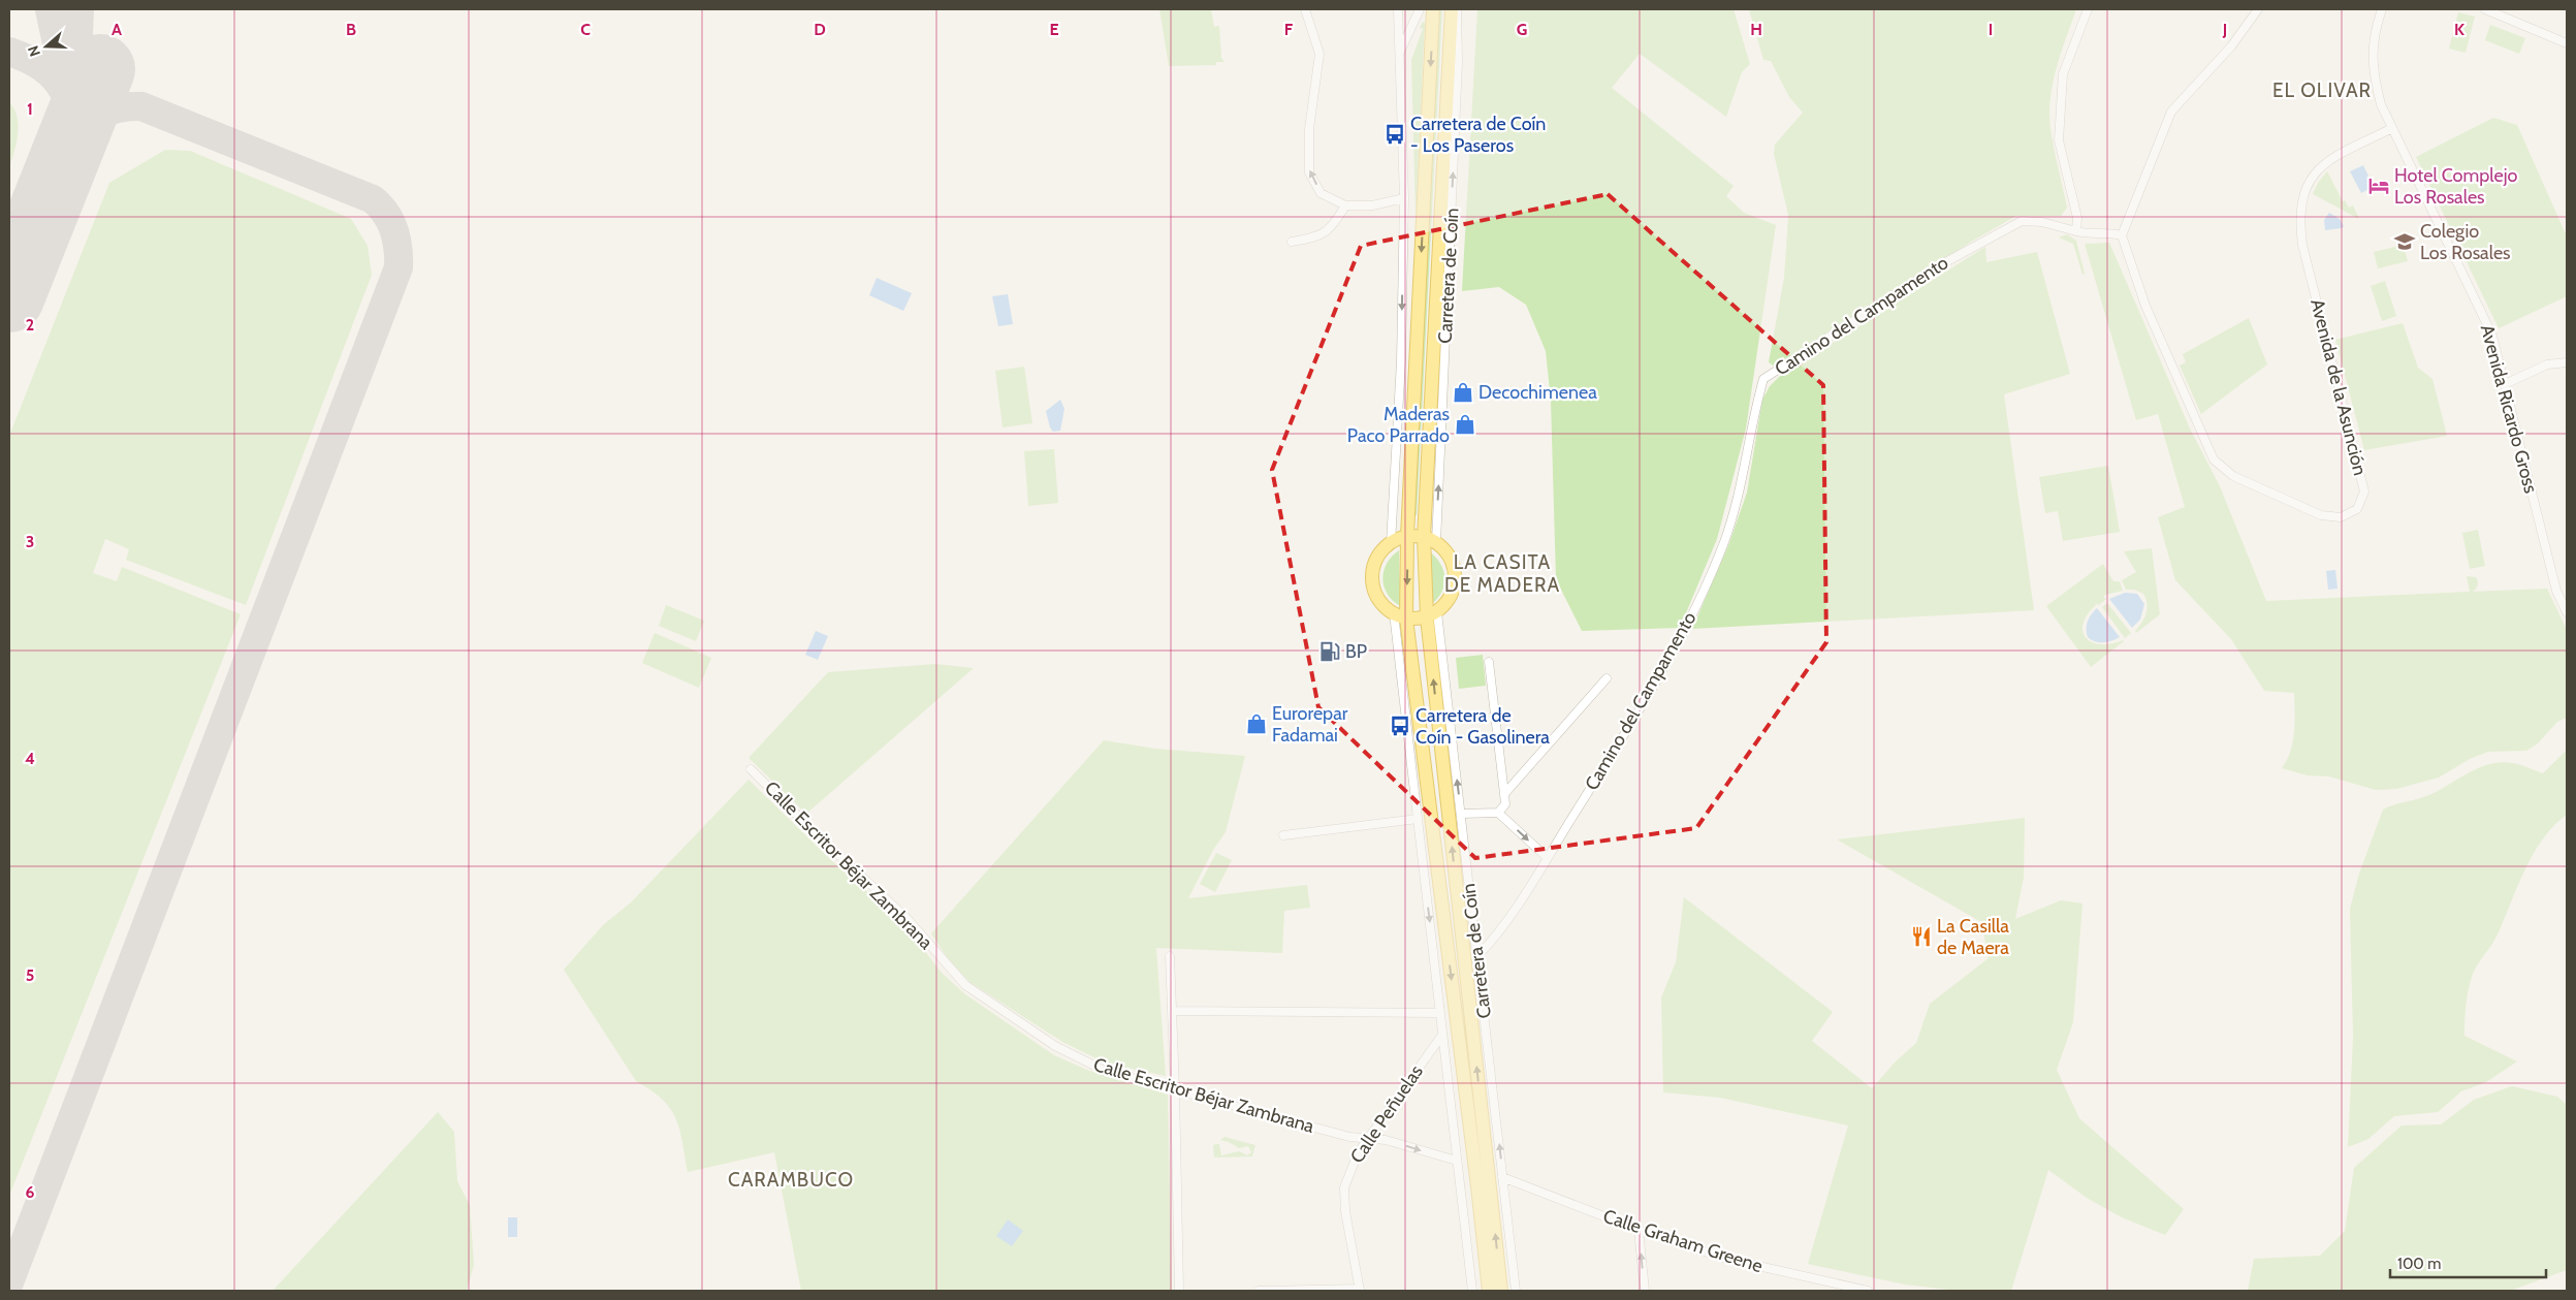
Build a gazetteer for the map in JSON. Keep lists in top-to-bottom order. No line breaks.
{"streets":{"main road":["Carretera de Coín"],"street":["Camino del Campamento","Avenida de la Asunción","Avenida Ricardo Gross","Calle Escritor Béjar Zambrana","Calle Peñuelas","Calle Graham Greene"]},"crossings":[["Carretera de Coín","Camino del Campamento"],["Carretera de Coín","Calle Graham Greene"],["Camino del Campamento","Avenida de la Asunción"],["Avenida de la Asunción","Avenida Ricardo Gross"],["Calle Escritor Béjar Zambrana","Calle Peñuelas"]],"districts":["EL OLIVAR","LA CASITA DE MADERA","CARAMBUCO"],"places":{"bus stop":["Carretera de Coín - Los Paseros","Carretera de Coín - Gasolinera"],"hotel":["Hotel Complejo Los Rosales"],"school or university":["Colegio Los Rosales"],"shop":["Decochimenea","Maderas Paco Parrado","Eurorepar Fadamai"],"fuel station":["BP"],"restaurant":["La Casilla de Maera"]},"scale_bar":"100 m","north":"left","grid":{"columns":["A","B","C","D","E","F","G","H","I","J","K"],"rows":["1","2","3","4","5","6"]}}
